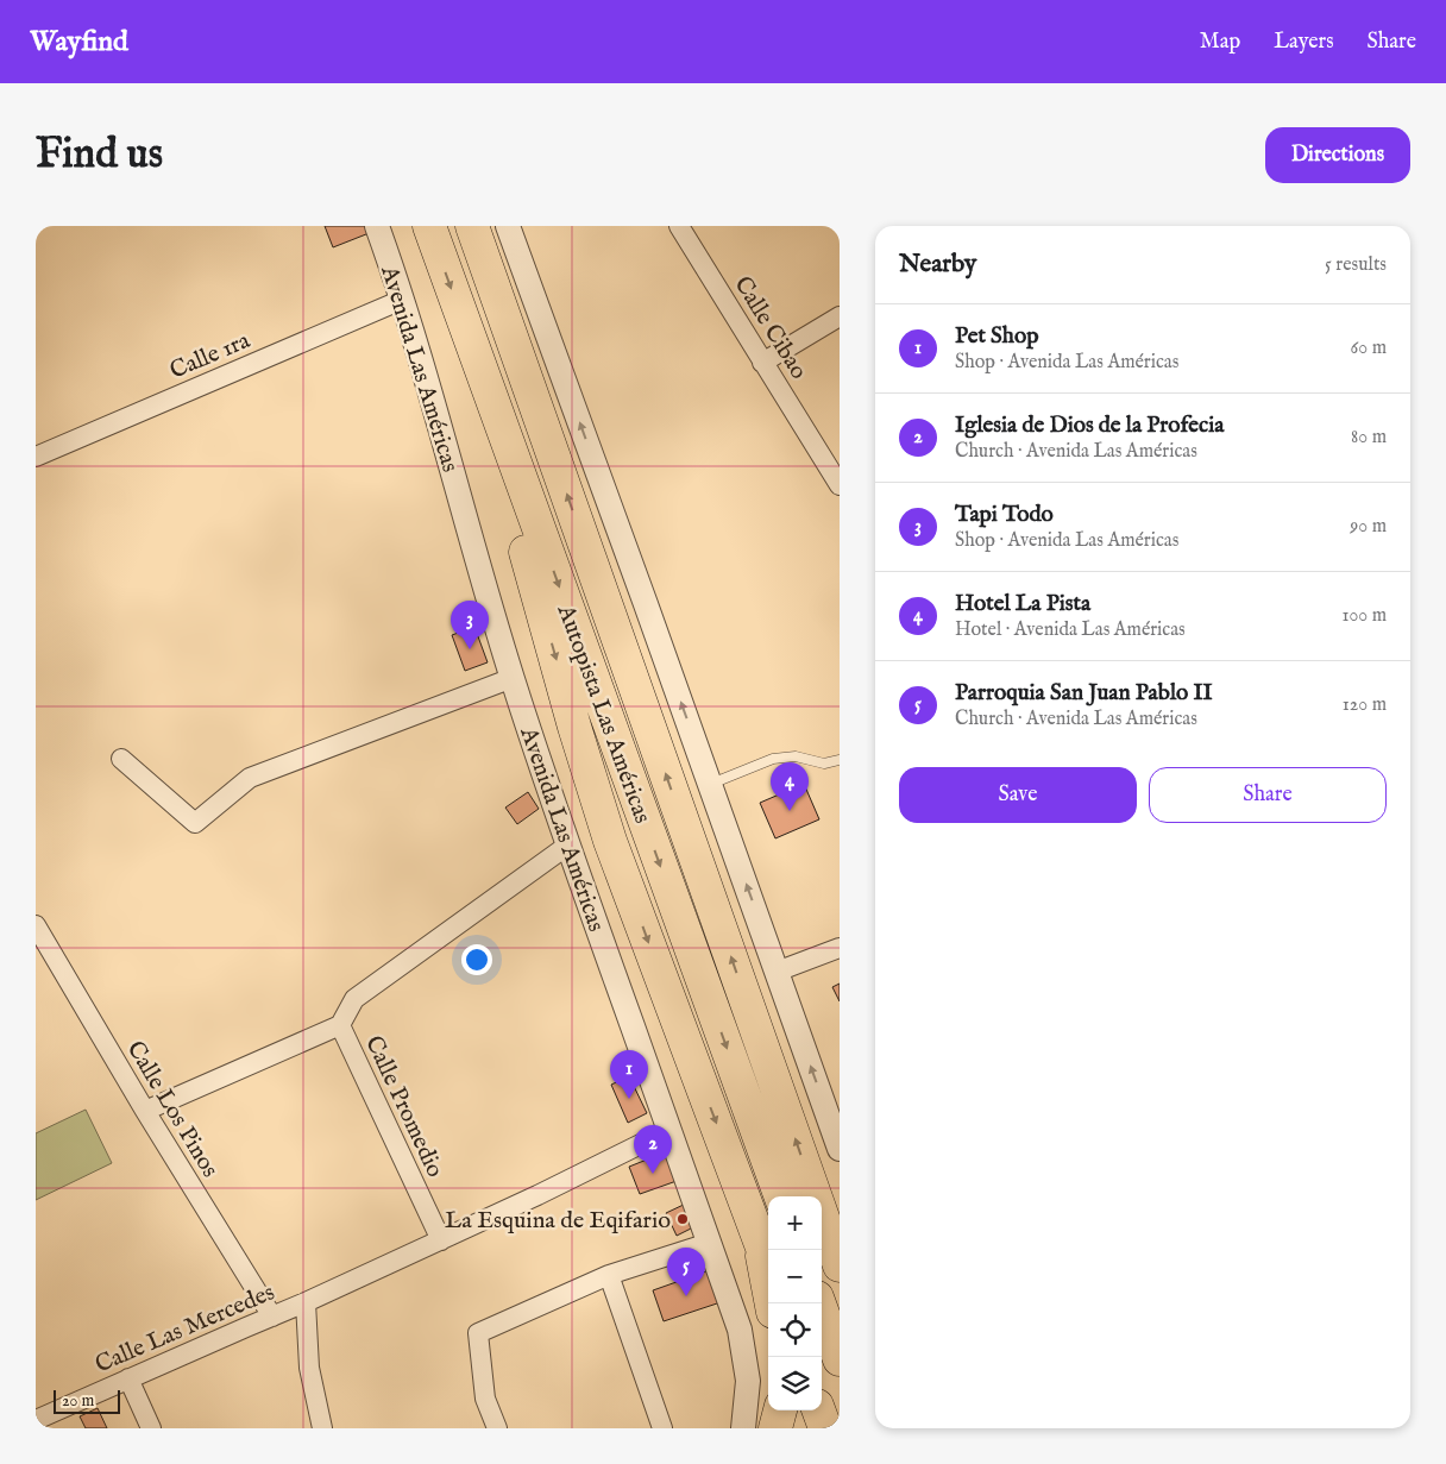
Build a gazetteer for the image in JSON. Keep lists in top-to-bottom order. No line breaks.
{"streets":{"highway":["Autopista Las Américas"],"street":["Calle Cibao","Calle 1ra","Avenida Las Américas","Calle Promedio","Calle Los Pinos","Calle Las Mercedes"]},"crossings":[["Calle 1ra","Avenida Las Américas"],["Avenida Las Américas","Calle Las Mercedes"],["Calle Promedio","Calle Las Mercedes"],["Calle Los Pinos","Calle Las Mercedes"]],"places":["La Esquina de Eqifario"],"scale_bar":"20 m","page":{"header":"Wayfind","nav":["Map","Layers","Share"],"buttons":["Directions",["Save","Share"]],"title":"Find us","heading":["Nearby","5 results"],"list":[{"mark":"1","name":"Pet Shop","note":"Shop · Avenida Las Américas","value":"60 m"},{"mark":"2","name":"Iglesia de Dios de la Profecia","note":"Church · Avenida Las Américas","value":"80 m"},{"mark":"3","name":"Tapi Todo","note":"Shop · Avenida Las Américas","value":"90 m"},{"mark":"4","name":"Hotel La Pista","note":"Hotel · Avenida Las Américas","value":"100 m"},{"mark":"5","name":"Parroquia San Juan Pablo II","note":"Church · Avenida Las Américas","value":"120 m"}],"pins":["3","4","1","2","5"],"map_buttons":["+","−"],"scale":"20 m"}}
